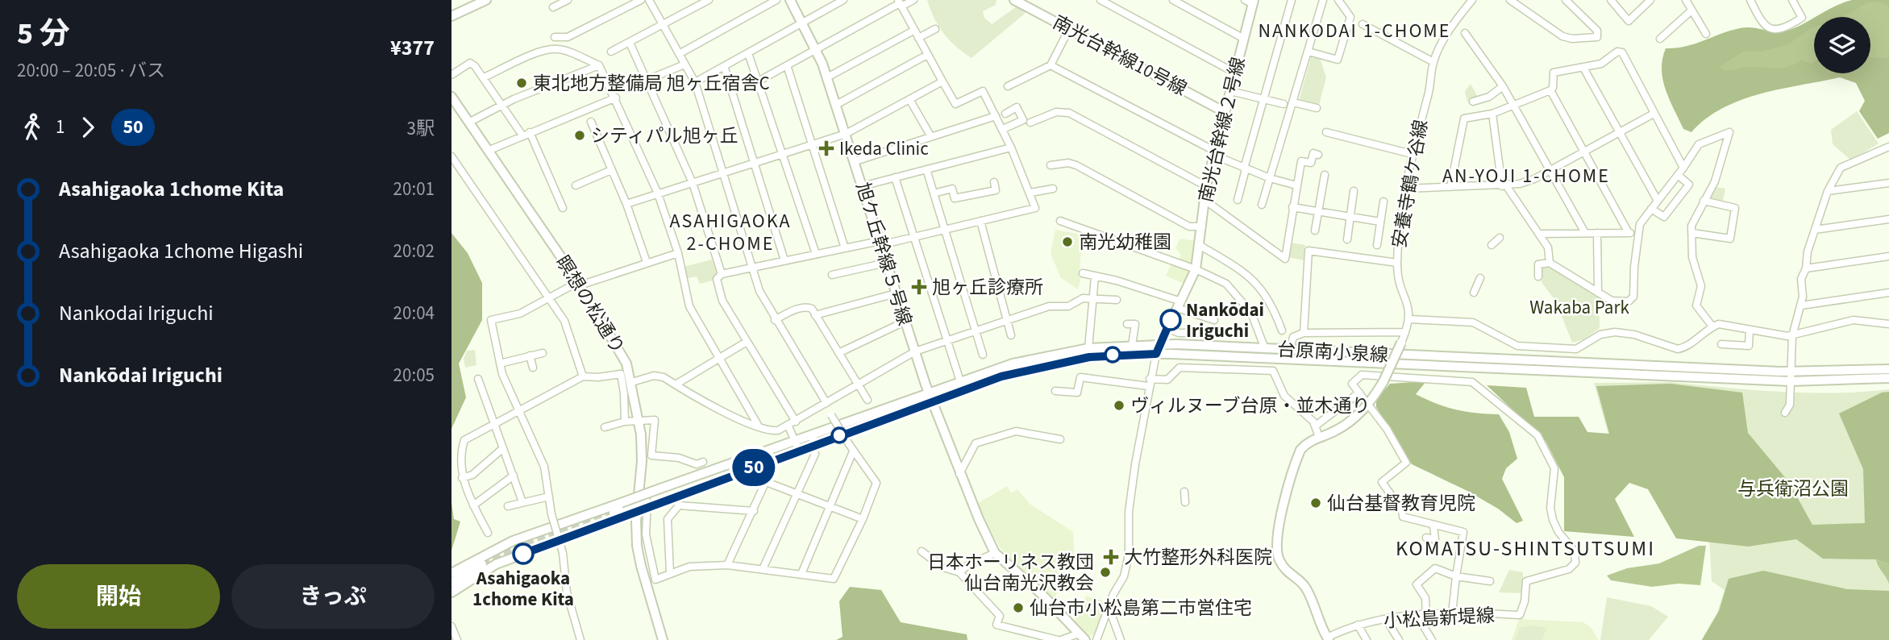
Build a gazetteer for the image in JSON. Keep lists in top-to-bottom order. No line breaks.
{"streets":{"street":["南光台幹線10号線","南光台幹線２号線","安養寺鶴ケ谷線","旭ケ丘幹線５号線","瞑想の松通り","台原南小泉線","小松島新堤線"]},"crossings":[["南光台幹線10号線","南光台幹線２号線"],["南光台幹線２号線","台原南小泉線"],["旭ケ丘幹線５号線","台原南小泉線"]],"districts":["NANKODAI 1-CHOME","AN-YOJI 1-CHOME","ASAHIGAOKA 2-CHOME","KOMATSU-SHINTSUTSUMI"],"parks":["Wakaba Park","与兵衛沼公園"],"places":{"other":["東北地方整備局 旭ヶ丘宿舎C","シティパル旭ヶ丘","南光幼稚園","Nankōdai Iriguchi","ヴィルヌーブ台原・並木通り","仙台基督教育児院","Asahigaoka 1chome Kita","日本ホーリネス教団 仙台南光沢教会","仙台市小松島第二市営住宅"],"health":["Ikeda Clinic","旭ヶ丘診療所","大竹整形外科医院"]},"lines":["bus line 50"],"page":{"heading":["5 分","20:00 – 20:05 · バス","¥377"],"on_map":"50","legs":["1","50","3駅"],"list":[{"name":"Asahigaoka 1chome Kita","value":"20:01"},{"name":"Asahigaoka 1chome Higashi","value":"20:02"},{"name":"Nankodai Iriguchi","value":"20:04"},{"name":"Nankōdai Iriguchi","value":"20:05"}],"buttons":["開始","きっぷ"]}}
